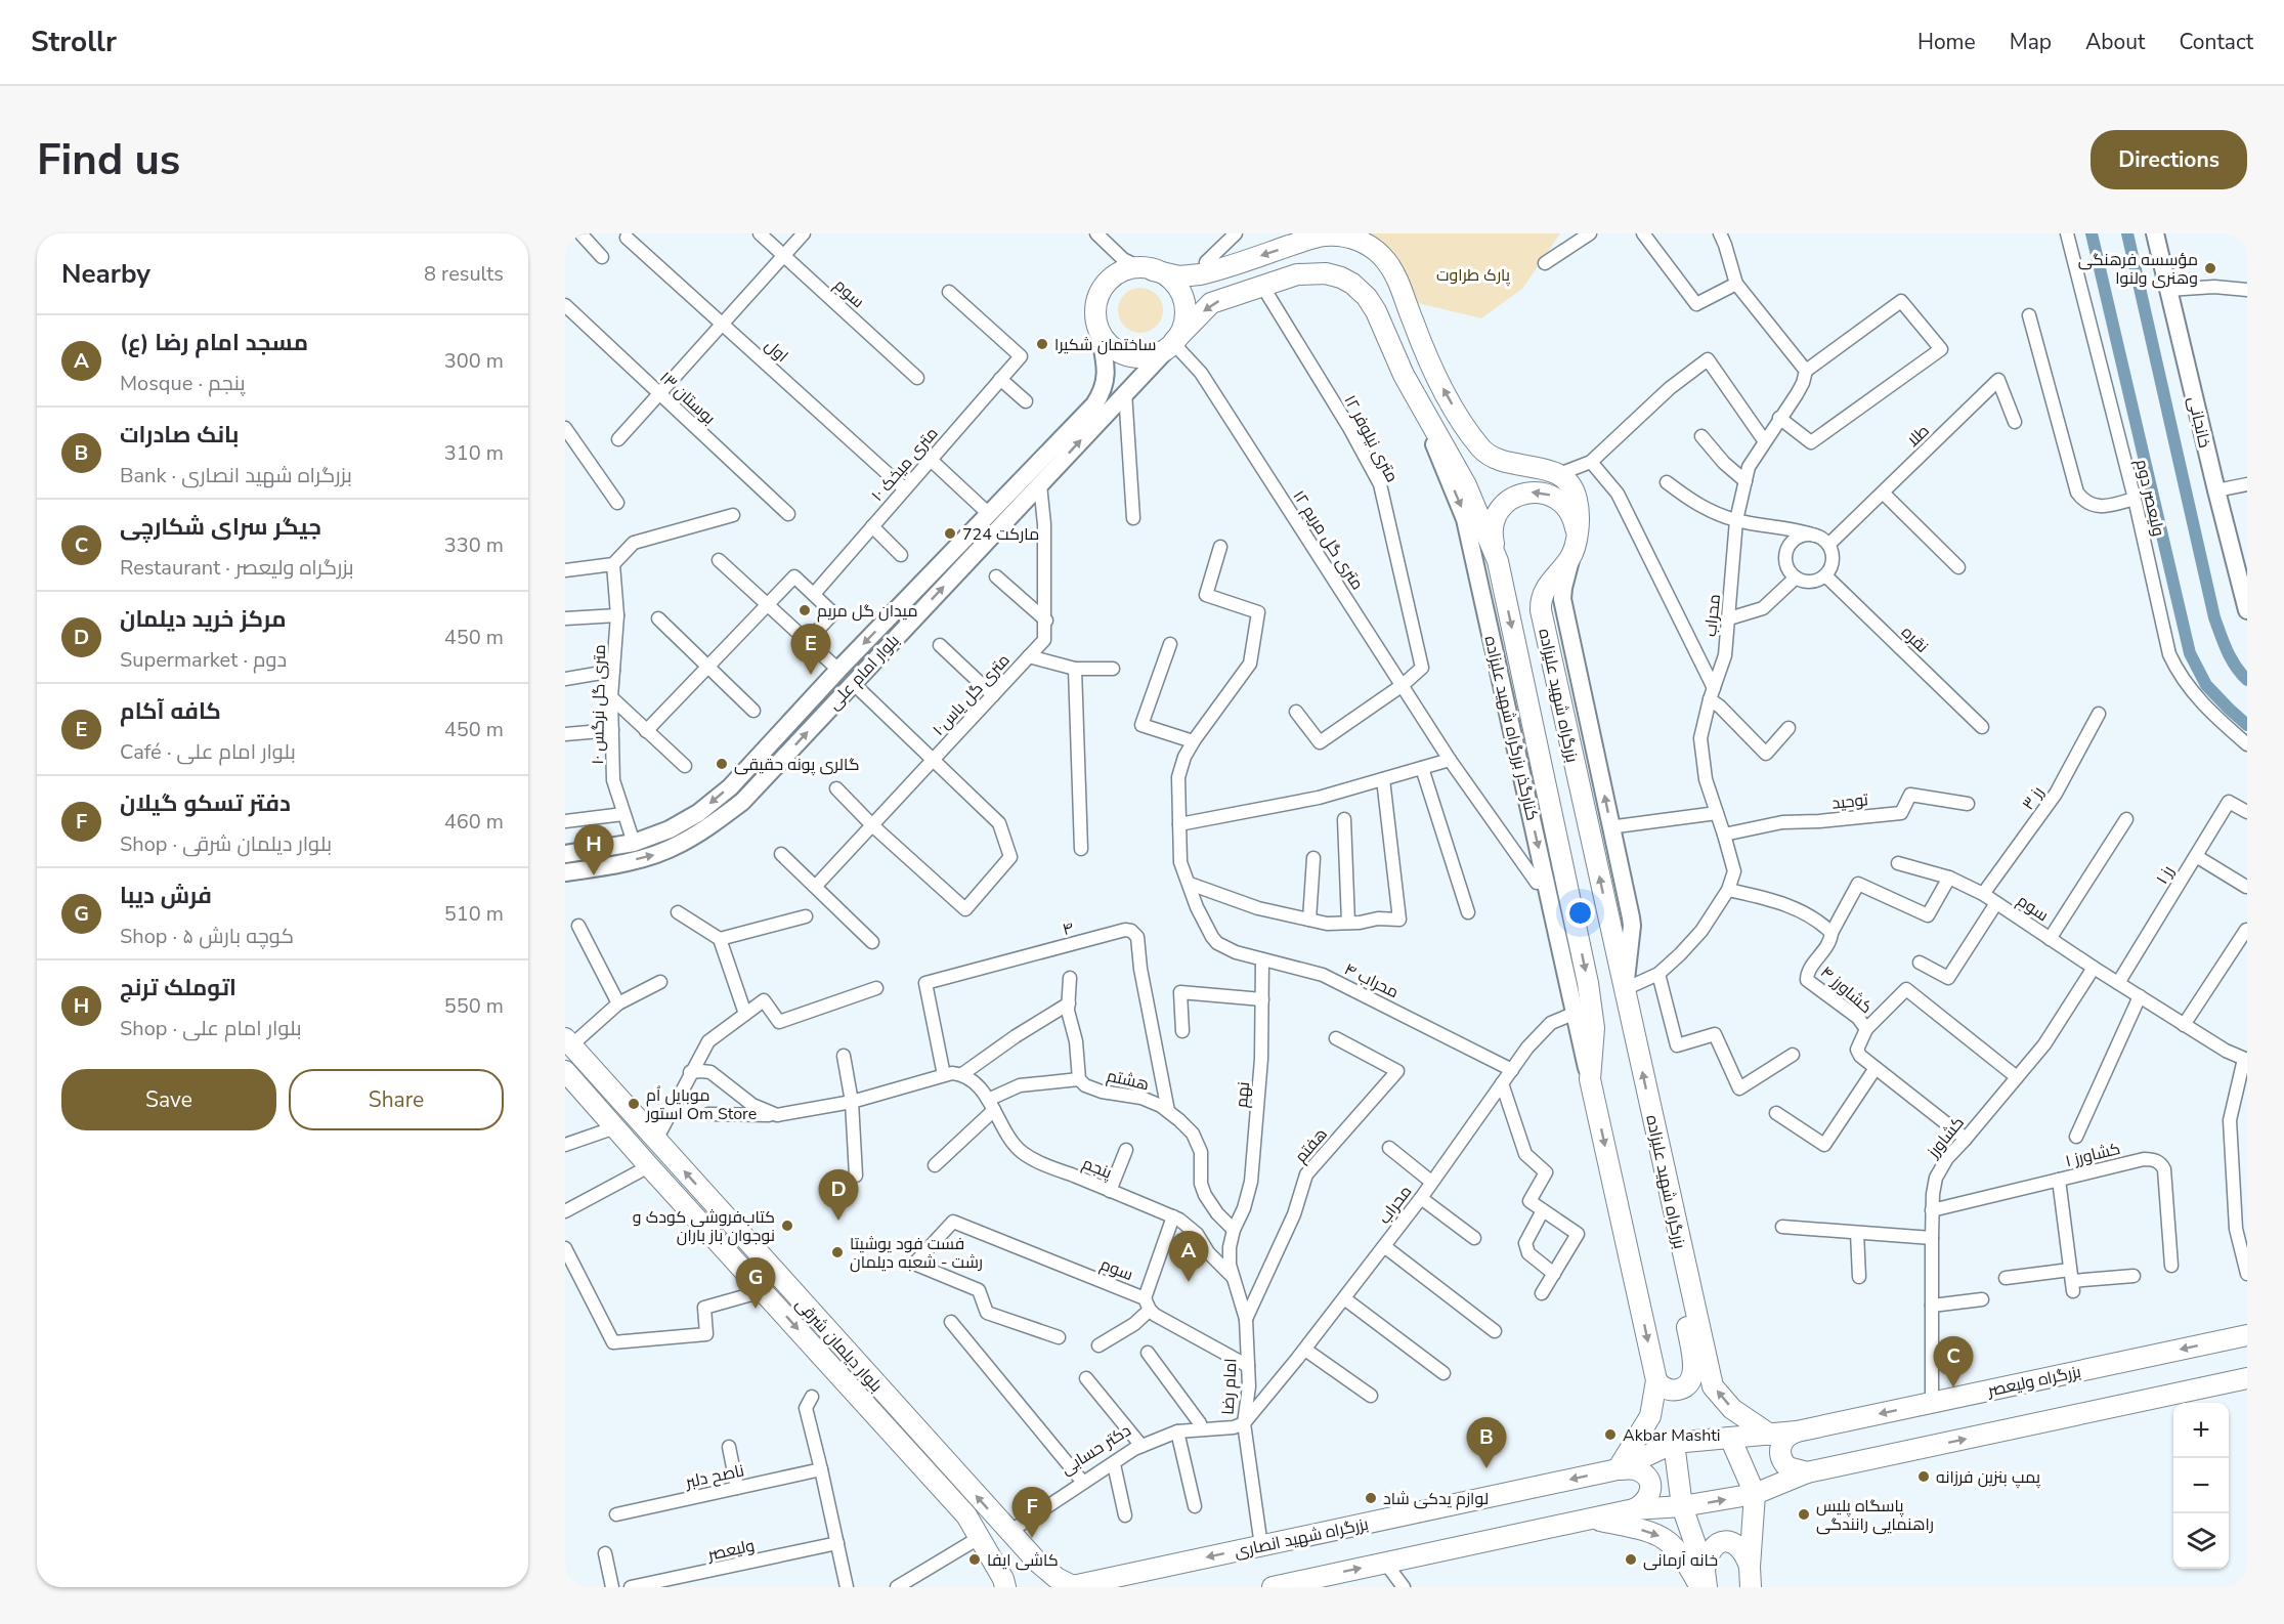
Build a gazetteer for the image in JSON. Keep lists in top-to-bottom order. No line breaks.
{"streets":{"main road":["خانجانی","بلوار امام علی","بزرگراه شهید علیزاده","کنارگذر بزرگراه شهید علیزاده","بلوار دیلمان شرقی","بزرگراه ولیعصر","بزرگراه شهید انصاری"],"street":["سوم","اول","بوستان ۱۳","طلا","۱۲ متری نیلوفر","۱۰ متری میخک","ولیعصر دوم","۱۲ متری گل مریم","محراب","نقره","۱۰متری گل یاس","۱۰ متری گل نرگس","رز ۳","توحید","رز ۱","۴","محراب ۴","کشاورز ۴","هشتم","نهم","کشاورز","هفتم","کشاورز ۱","پنجم","امام رضا","دکتر حسابی","ناصح دلبر","ولیعصر"]},"crossings":[["سوم","رز ۳"],["سوم","رز ۱"],["سوم","کشاورز"],["سوم","امام رضا"],["اول","۱۰ متری میخک"],["طلا","نقره"],["۱۲ متری نیلوفر","۱۲ متری گل مریم"],["۱۲ متری نیلوفر","بزرگراه شهید علیزاده"],["۱۲ متری گل مریم","بلوار امام علی"],["۱۲ متری گل مریم","بزرگراه شهید علیزاده"],["۱۲ متری گل مریم","کنارگذر بزرگراه شهید علیزاده"],["محراب","بزرگراه شهید علیزاده"],["محراب","کنارگذر بزرگراه شهید علیزاده"],["محراب","توحید"],["محراب","محراب ۴"],["محراب","امام رضا"],["محراب","دکتر حسابی"],["بلوار امام علی","۱۰متری گل یاس"],["بلوار امام علی","بزرگراه شهید علیزاده"],["بلوار امام علی","۱۰ متری گل نرگس"],["بزرگراه شهید علیزاده","کنارگذر بزرگراه شهید علیزاده"],["بزرگراه شهید علیزاده","بزرگراه ولیعصر"],["بزرگراه شهید علیزاده","بزرگراه شهید انصاری"],["۴","هشتم"],["محراب ۴","نهم"],["کشاورز ۴","کشاورز"],["هشتم","نهم"],["هشتم","امام رضا"],["نهم","امام رضا"],["کشاورز","کشاورز ۱"],["کشاورز","بزرگراه ولیعصر"],["هفتم","امام رضا"],["پنجم","امام رضا"],["بلوار دیلمان شرقی","دکتر حسابی"],["بلوار دیلمان شرقی","بزرگراه شهید انصاری"],["بزرگراه ولیعصر","بزرگراه شهید انصاری"],["امام رضا","دکتر حسابی"],["امام رضا","بزرگراه شهید انصاری"]],"one_way":["کنارگذر بزرگراه شهید علیزاده"],"parks":["پارک طراوت"],"places":["مؤسسه فرهنگی وهنری ولنوا","ساختمان شکیرا","مارکت 724","میدان گل مریم","گالری پونه حقیقی","موبایل اُم استور Om Store","کتاب‌فروشی کودک و نوجوان باز باران","فست فود یوشیتا رشت - شعبه دیلمان","Akbar Mashti","پمپ بنزین فرزانه","لوازم یدکی شاد","پاسگاه پلیس راهنمایی رانندگی","کاشی ایفا","خانه آرمانی"],"page":{"header":"Strollr","nav":["Home","Map","About","Contact"],"buttons":["Directions",["Save","Share"]],"title":"Find us","heading":["Nearby","8 results"],"list":[{"mark":"A","name":"مسجد امام رضا (ع)","note":"Mosque · پنجم","value":"300 m"},{"mark":"B","name":"بانک صادرات","note":"Bank · بزرگراه شهید انصاری","value":"310 m"},{"mark":"C","name":"جیگر سرای شکارچی","note":"Restaurant · بزرگراه ولیعصر","value":"330 m"},{"mark":"D","name":"مرکز خرید دیلمان","note":"Supermarket · دوم","value":"450 m"},{"mark":"E","name":"کافه آکام","note":"Café · بلوار امام علی","value":"450 m"},{"mark":"F","name":"دفتر تسکو گیلان","note":"Shop · بلوار دیلمان شرقی","value":"460 m"},{"mark":"G","name":"فرش دیبا","note":"Shop · کوچه بارش ۵","value":"510 m"},{"mark":"H","name":"اتوملک ترنج","note":"Shop · بلوار امام علی","value":"550 m"}],"pins":["E","H","D","A","G","C","B","F"],"map_buttons":["+","−"]}}
